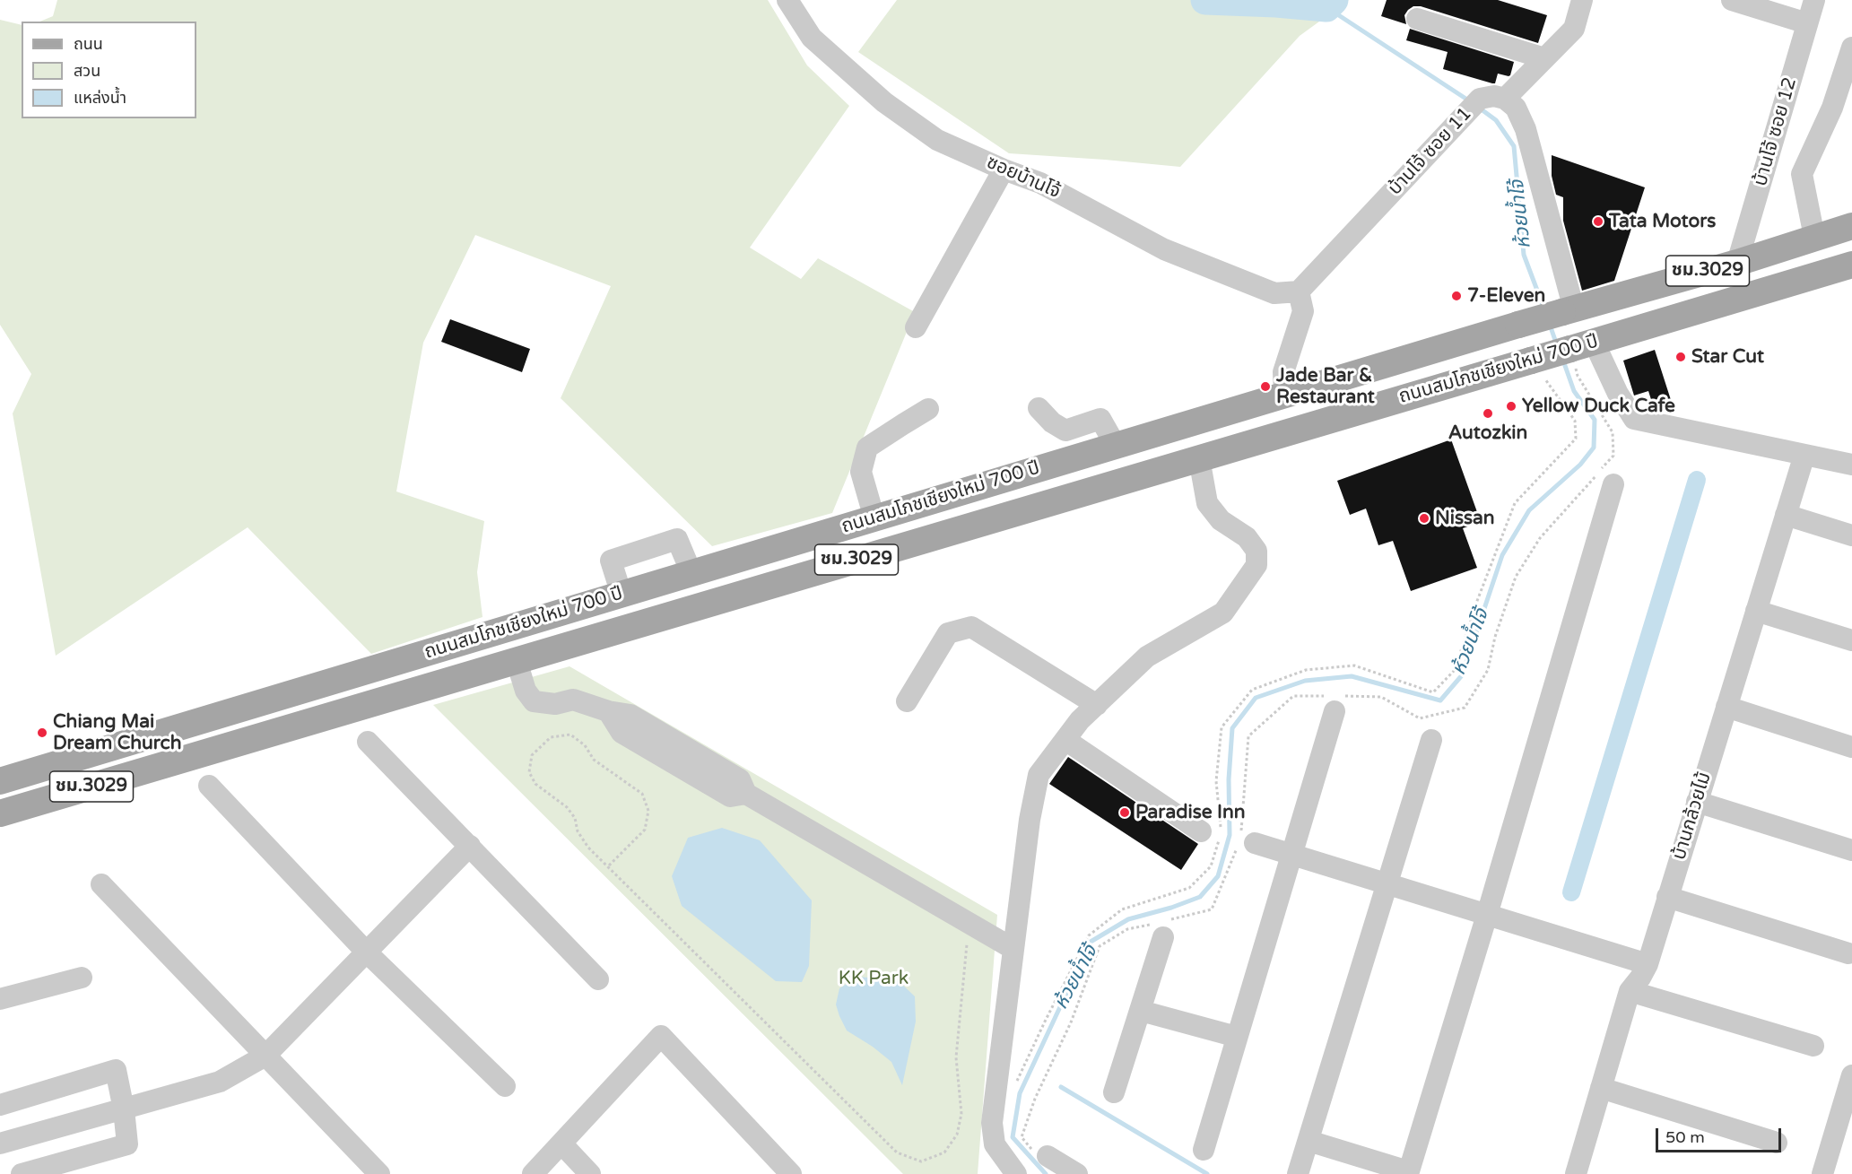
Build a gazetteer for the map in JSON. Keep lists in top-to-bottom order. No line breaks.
{"streets":{"main road":["ชม.3029","ถนนสมโภชเชียงใหม่ 700 ปี"],"street":["บ้านโจ้ ซอย 12","บ้านโจ้ ซอย 11","ซอยบ้านโจ้","บ้านกล้วยไม้"]},"crossings":[["บ้านโจ้ ซอย 12","ถนนสมโภชเชียงใหม่ 700 ปี"],["บ้านโจ้ ซอย 11","ซอยบ้านโจ้"]],"water":["ห้วยน้ำโจ้"],"parks":["KK Park"],"places":["Tata Motors","7-Eleven","Star Cut","Jade Bar & Restaurant","Yellow Duck Cafe","Autozkin","Nissan","Chiang Mai Dream Church","Paradise Inn"],"legend":["ถนน","สวน","แหล่งน้ำ"],"scale_bar":"50 m"}
